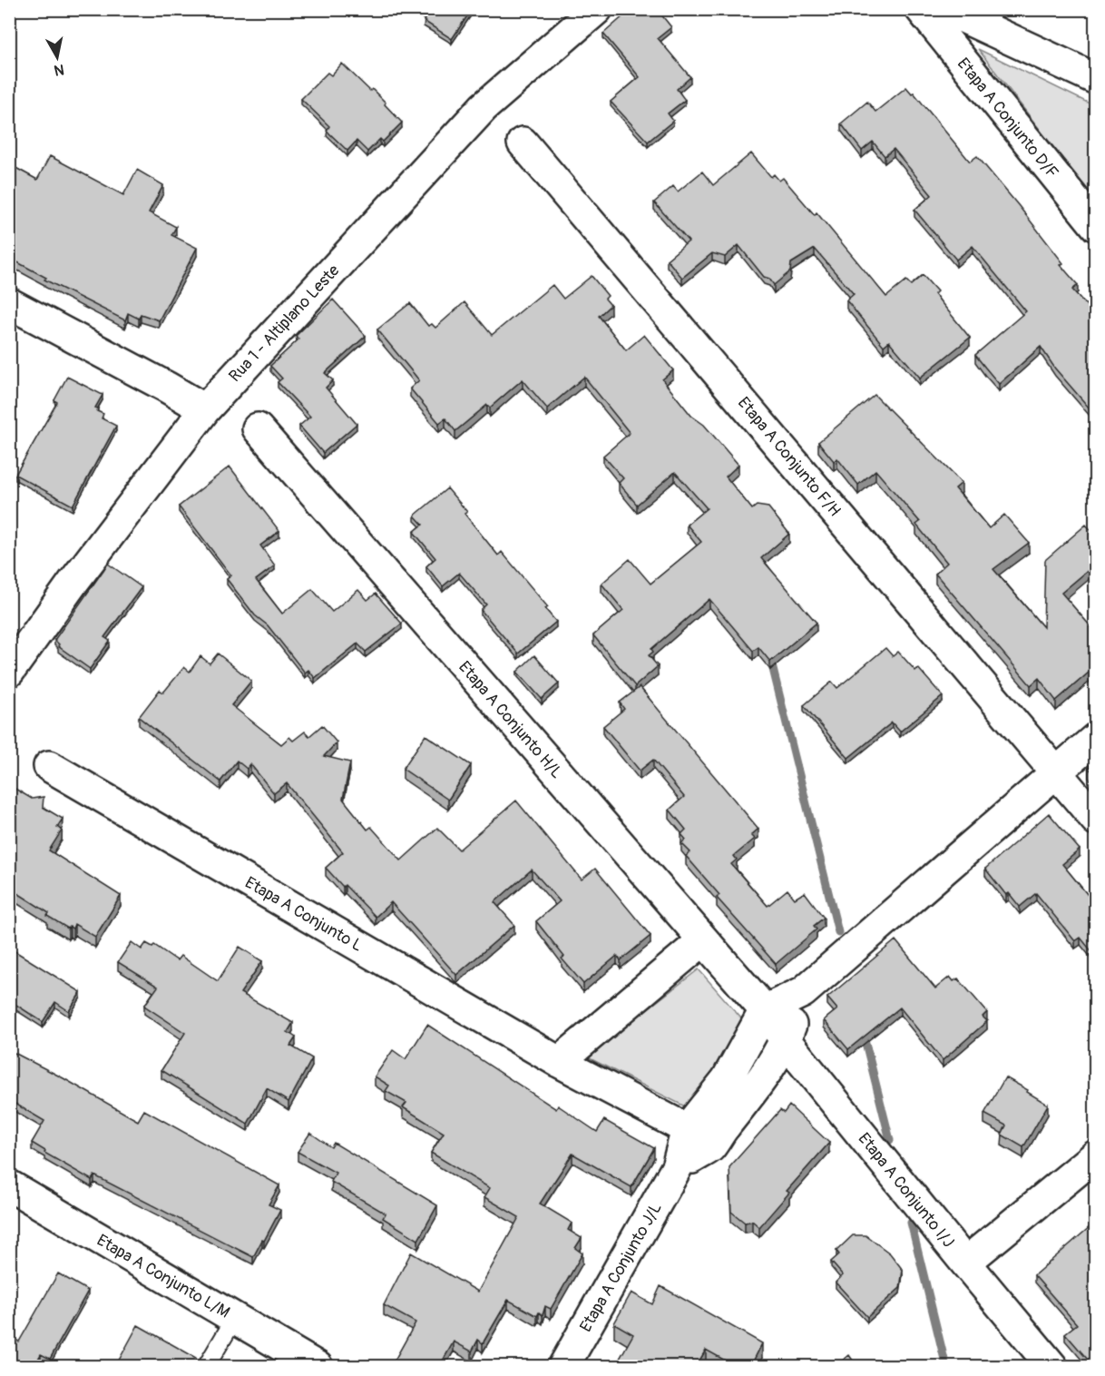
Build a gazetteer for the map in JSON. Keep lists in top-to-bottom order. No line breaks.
{"streets":{"street":["Etapa A Conjunto D/F","Rua 1 - Altiplano Leste","Etapa A Conjunto F/H","Etapa A Conjunto H/L","Etapa A Conjunto L","Etapa A Conjunto I/J","Etapa A Conjunto J/L","Etapa A Conjunto L/M"]},"crossings":[["Etapa A Conjunto H/L","Etapa A Conjunto I/J"],["Etapa A Conjunto H/L","Etapa A Conjunto J/L"],["Etapa A Conjunto L","Etapa A Conjunto J/L"],["Etapa A Conjunto I/J","Etapa A Conjunto J/L"]],"north":"bottom"}
